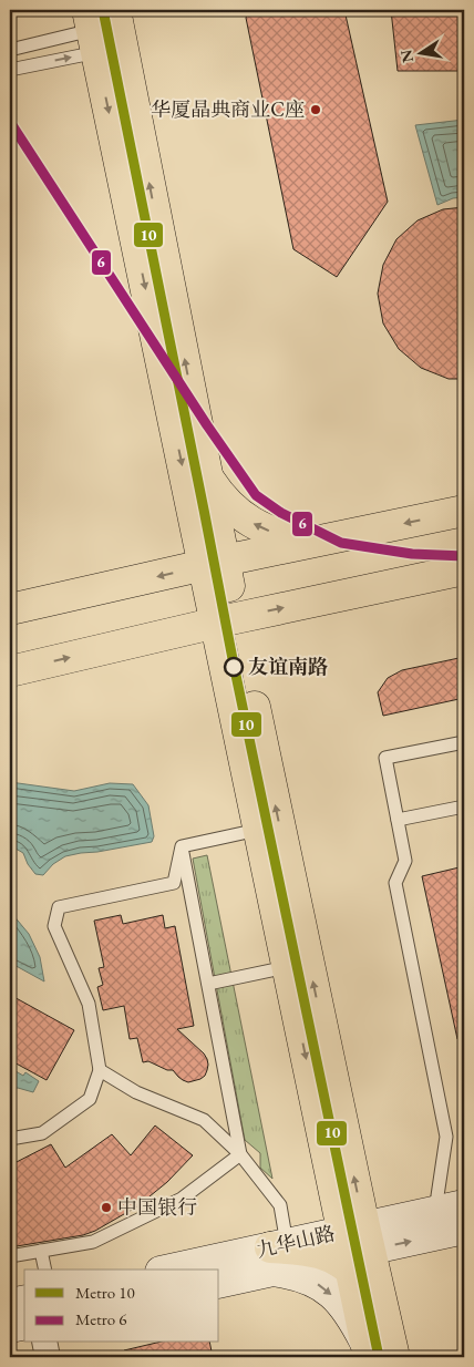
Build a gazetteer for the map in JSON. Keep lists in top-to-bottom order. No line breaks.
{"streets":{"street":["九华山路"]},"places":["华厦晶典商业C座","友谊南路","中国银行"],"lines":["metro line 10","metro line 6"],"legend":["Metro 10","Metro 6"],"north":"left"}
